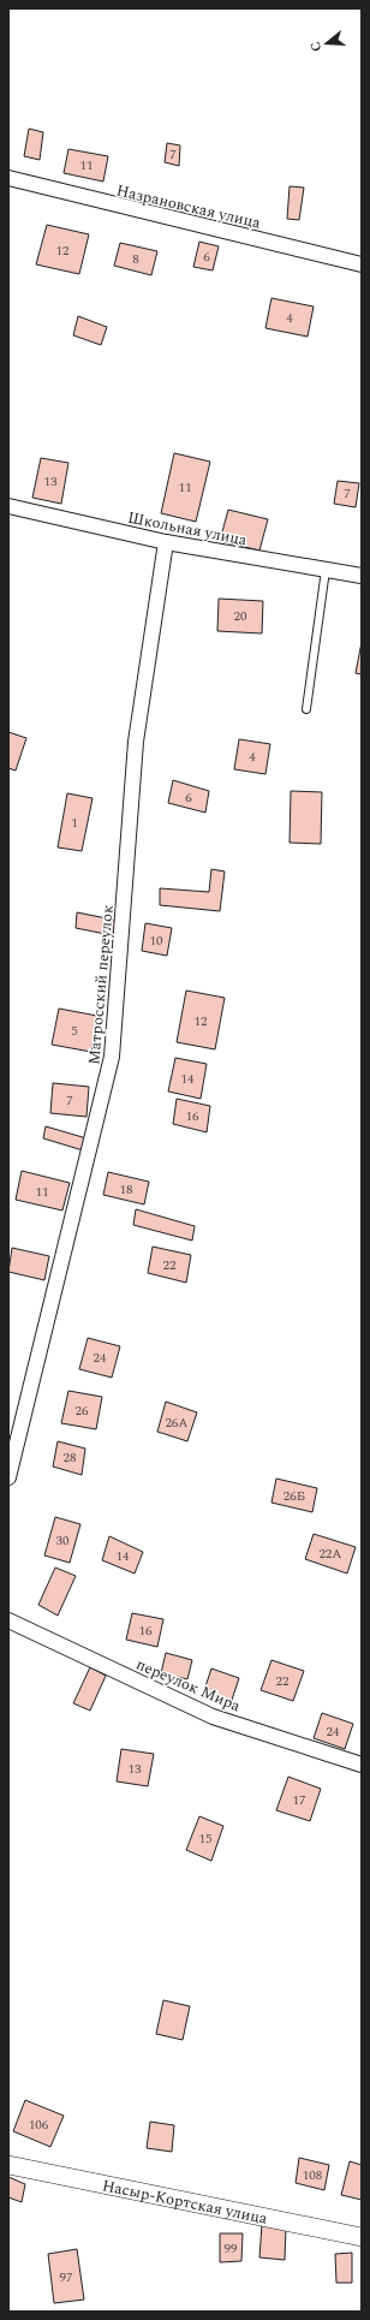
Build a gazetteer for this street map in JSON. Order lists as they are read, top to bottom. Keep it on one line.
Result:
{"streets":{"street":["Назрановская улица","Школьная улица","Матросский переулок","переулок Мира","Насыр-Кортская улица"]},"crossings":[["Школьная улица","Матросский переулок"]],"house_numbers":["7","11","12","6","8","4","13","11","7","20","4","6","1","10","12","5","14","7","16","18","11","22","24","26","26А","28","26Б","30","22А","14","16","22","24","13","17","15","106","108","99","97"],"north":"left"}
